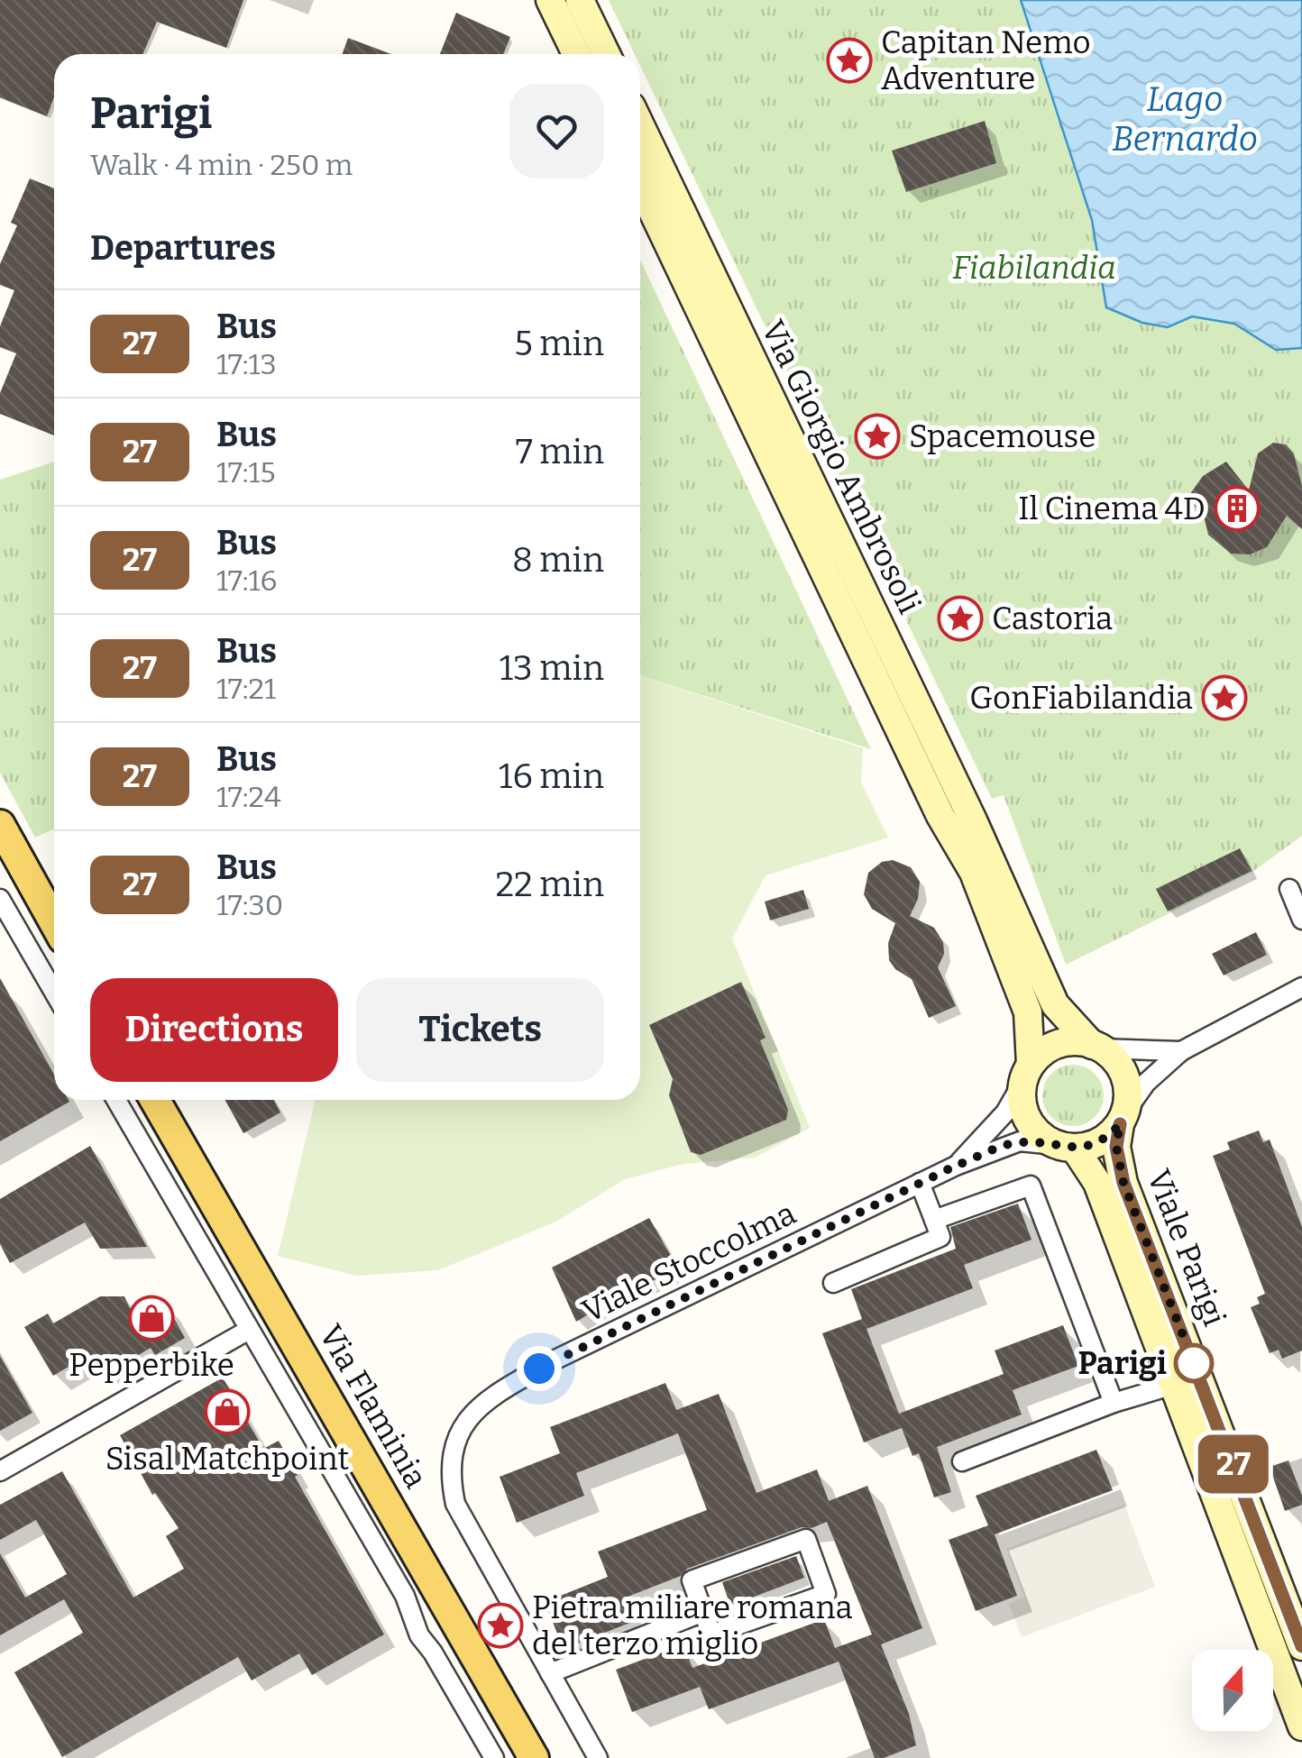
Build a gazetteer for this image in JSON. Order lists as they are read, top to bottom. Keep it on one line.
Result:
{"streets":{"main road":["Via Giorgio Ambrosoli","Viale Parigi","Via Flaminia"],"street":["Viale Stoccolma"]},"crossings":[["Via Giorgio Ambrosoli","Viale Parigi"],["Via Giorgio Ambrosoli","Viale Stoccolma"],["Viale Parigi","Viale Stoccolma"]],"water":["Lago Bernardo"],"parks":["Fiabilandia"],"places":{"place":["Capitan Nemo Adventure","Spacemouse","Castoria","GonFiabilandia","Pietra miliare romana del terzo miglio"],"building":["Il Cinema 4D"],"shop":["Pepperbike","Sisal Matchpoint"],"other":["Parigi"]},"lines":["bus line 27"],"north":"top","page":{"on_map":"27","heading":[["Parigi","Walk · 4 min · 250 m"],"Departures"],"list":[{"mark":"27","name":"Bus","note":"17:13","value":"5 min"},{"mark":"27","name":"Bus","note":"17:15","value":"7 min"},{"mark":"27","name":"Bus","note":"17:16","value":"8 min"},{"mark":"27","name":"Bus","note":"17:21","value":"13 min"},{"mark":"27","name":"Bus","note":"17:24","value":"16 min"},{"mark":"27","name":"Bus","note":"17:30","value":"22 min"}],"buttons":["Directions","Tickets"]}}
